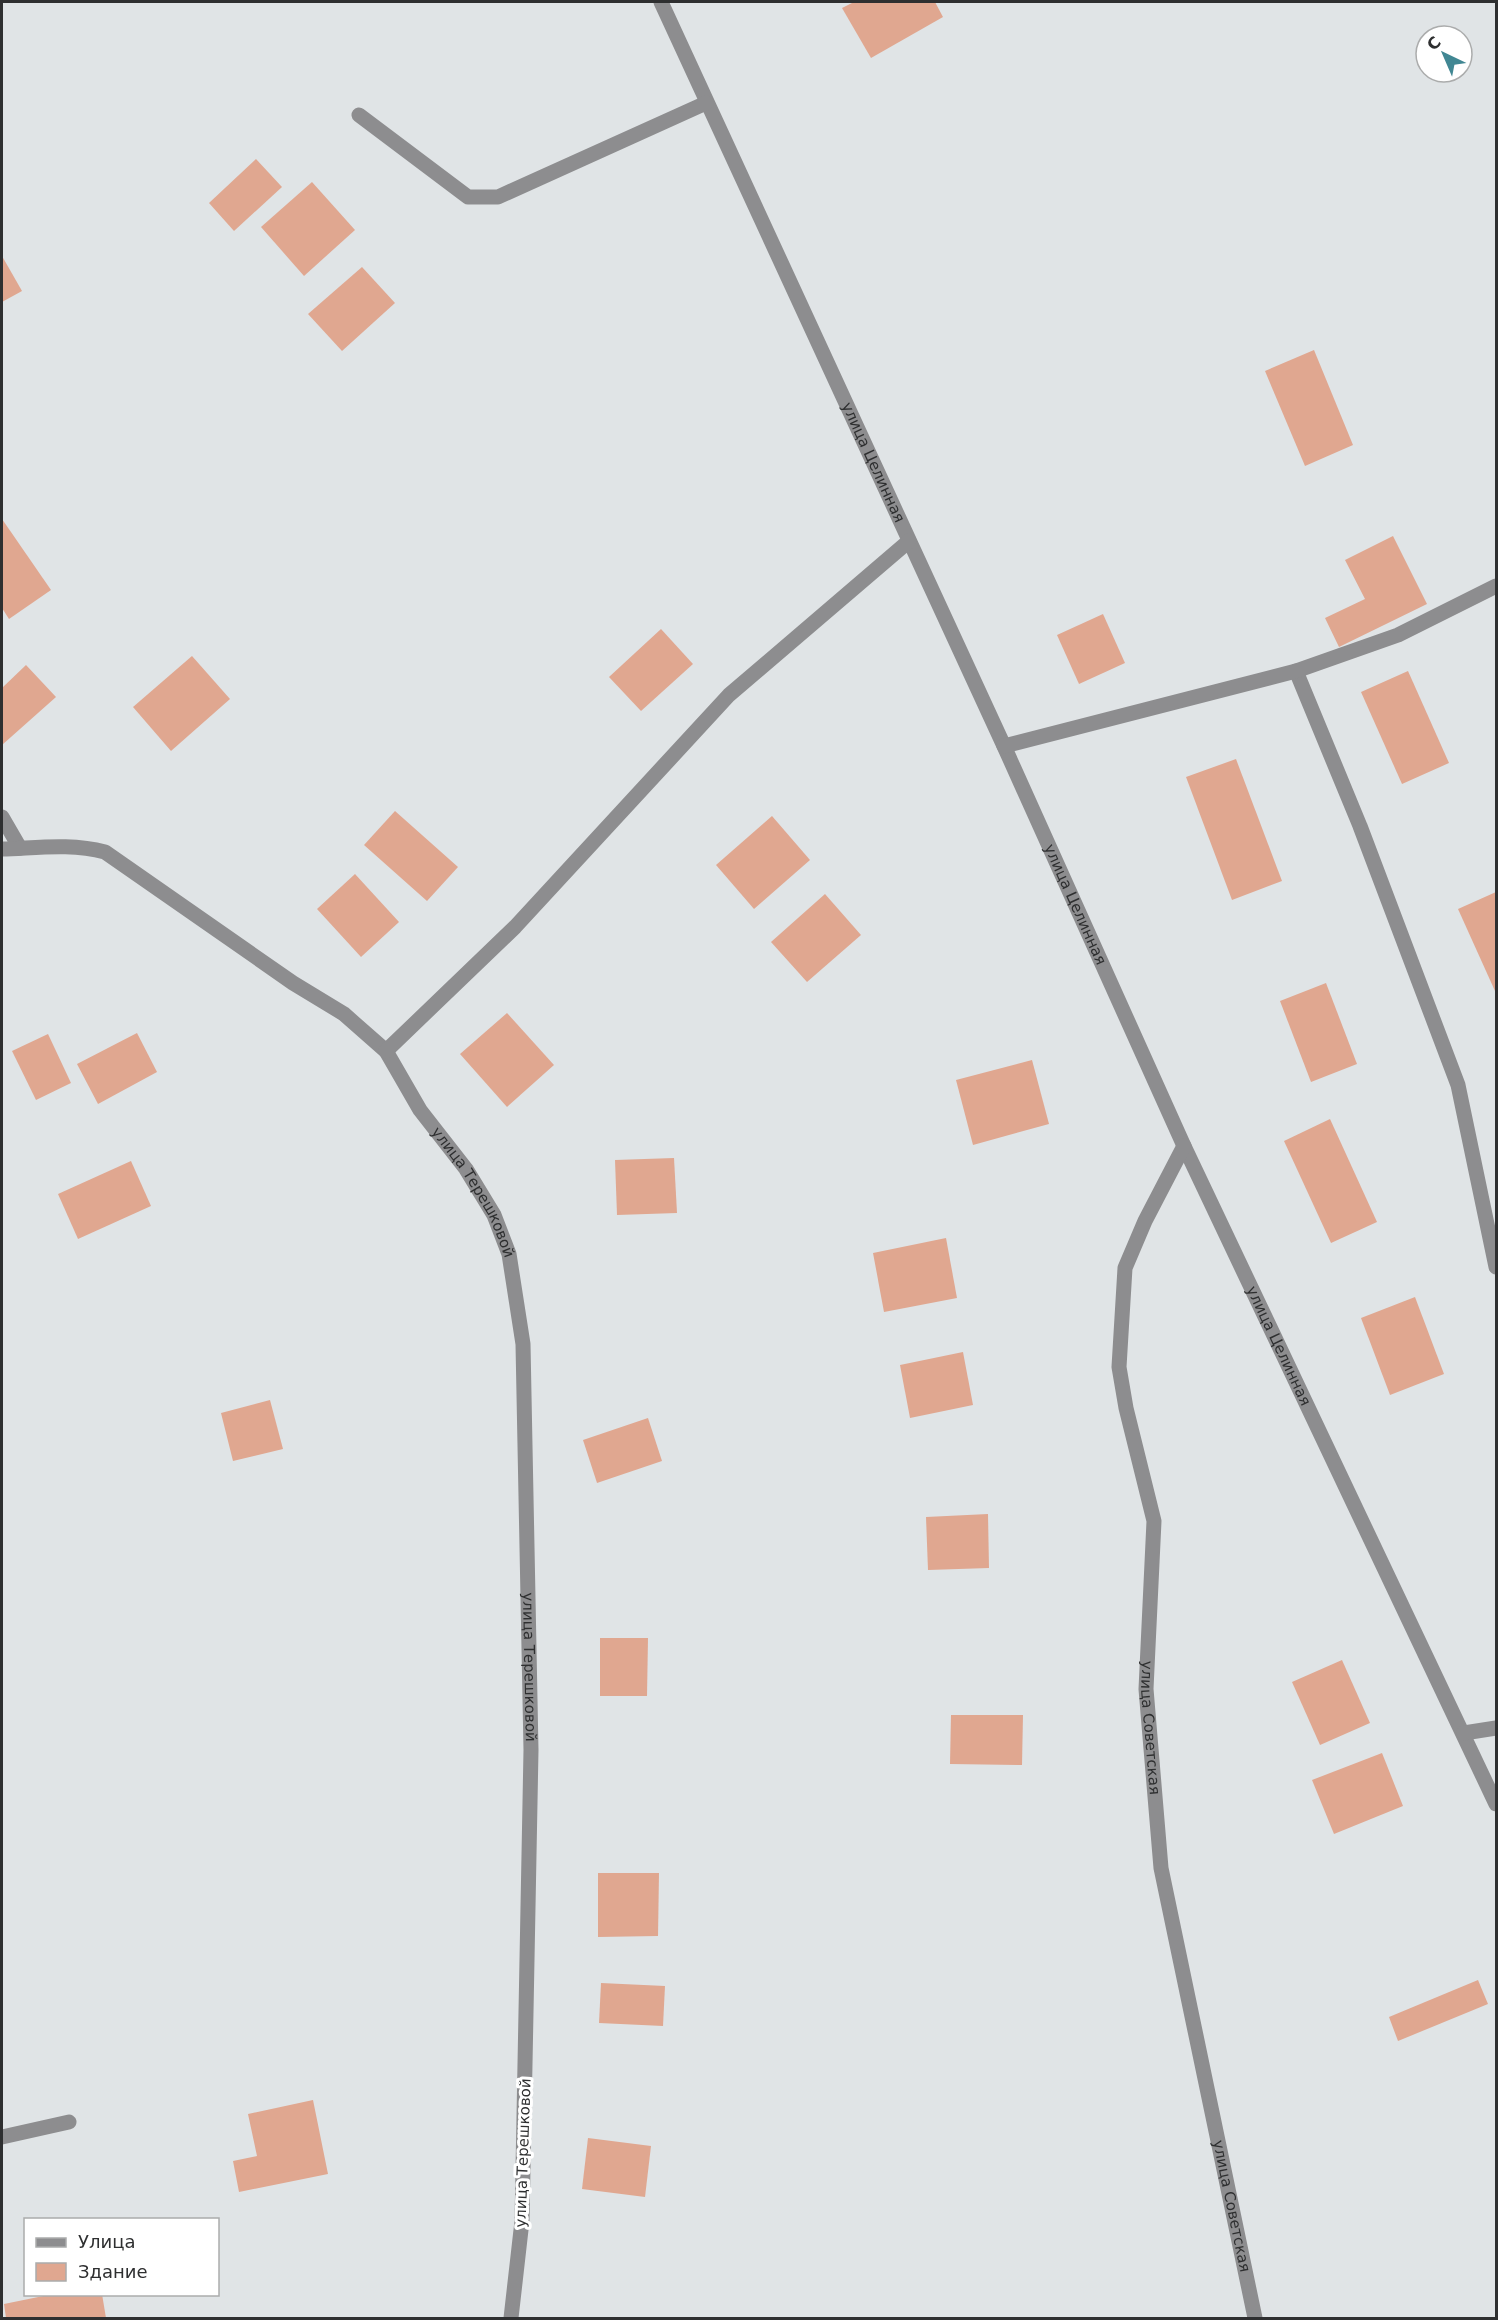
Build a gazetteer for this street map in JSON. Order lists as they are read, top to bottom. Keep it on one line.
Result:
{"streets":{"street":["улица Целинная","улица Терешковой","улица Советская"]},"crossings":[["улица Целинная","улица Советская"]],"legend":["Улица","Здание"],"north":"top left"}
